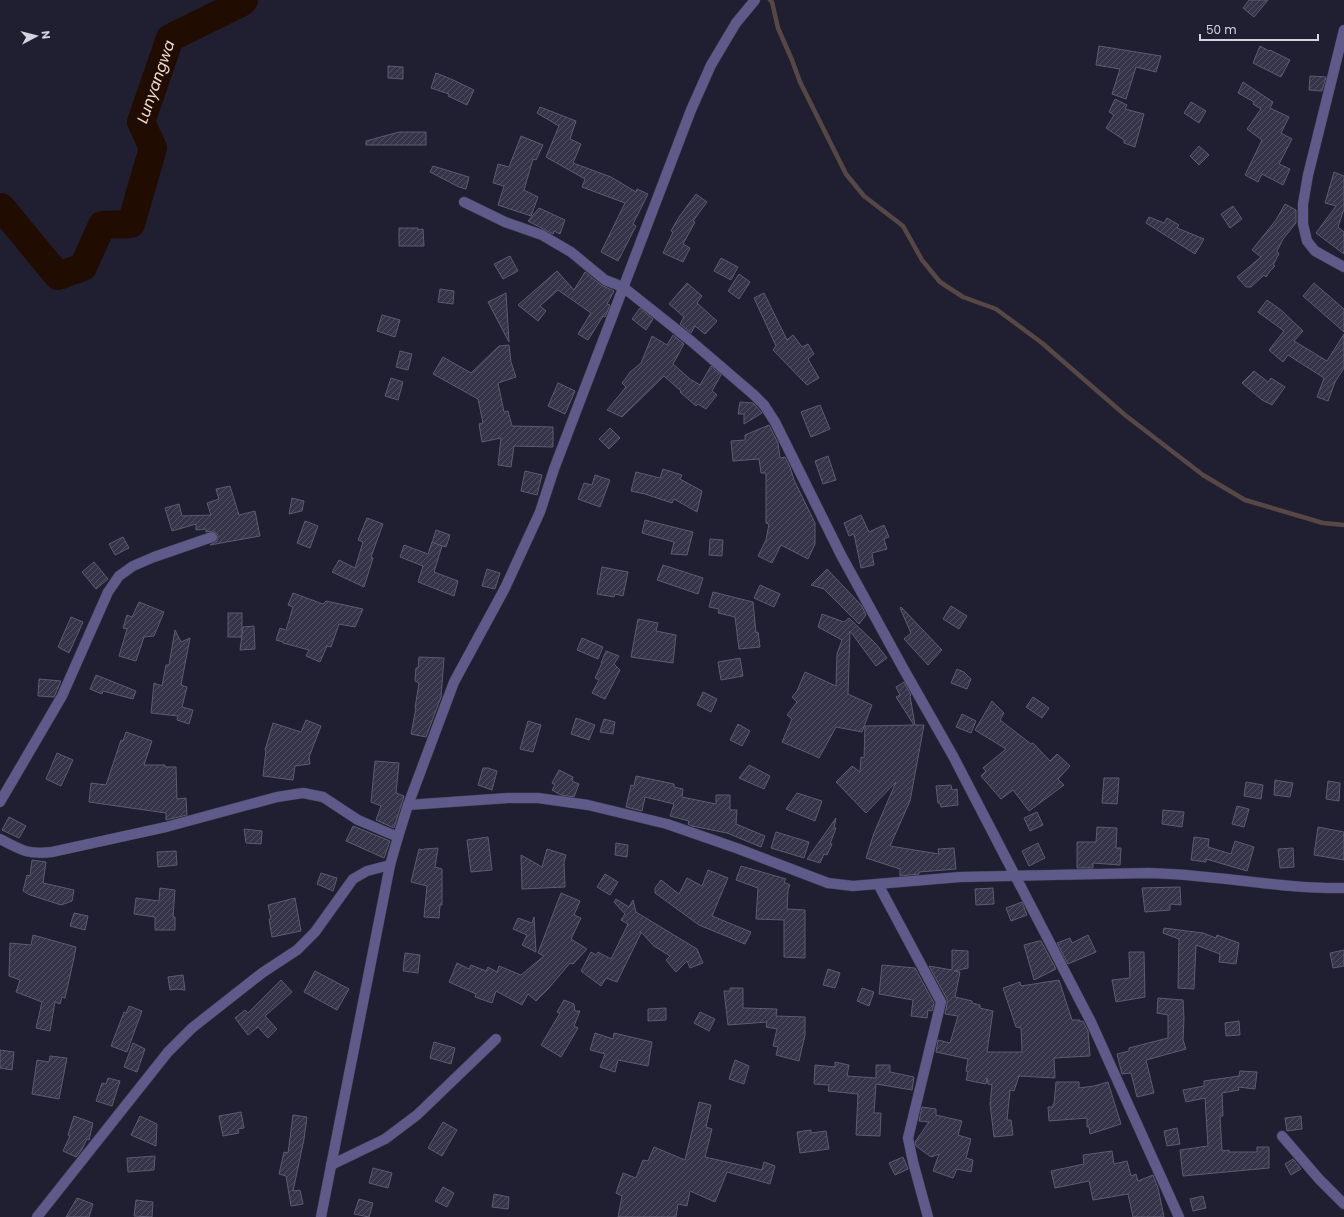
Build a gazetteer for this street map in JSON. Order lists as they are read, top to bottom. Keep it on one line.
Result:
{"water":["Lunyangwa"],"scale_bar":"50 m","north":"right"}
